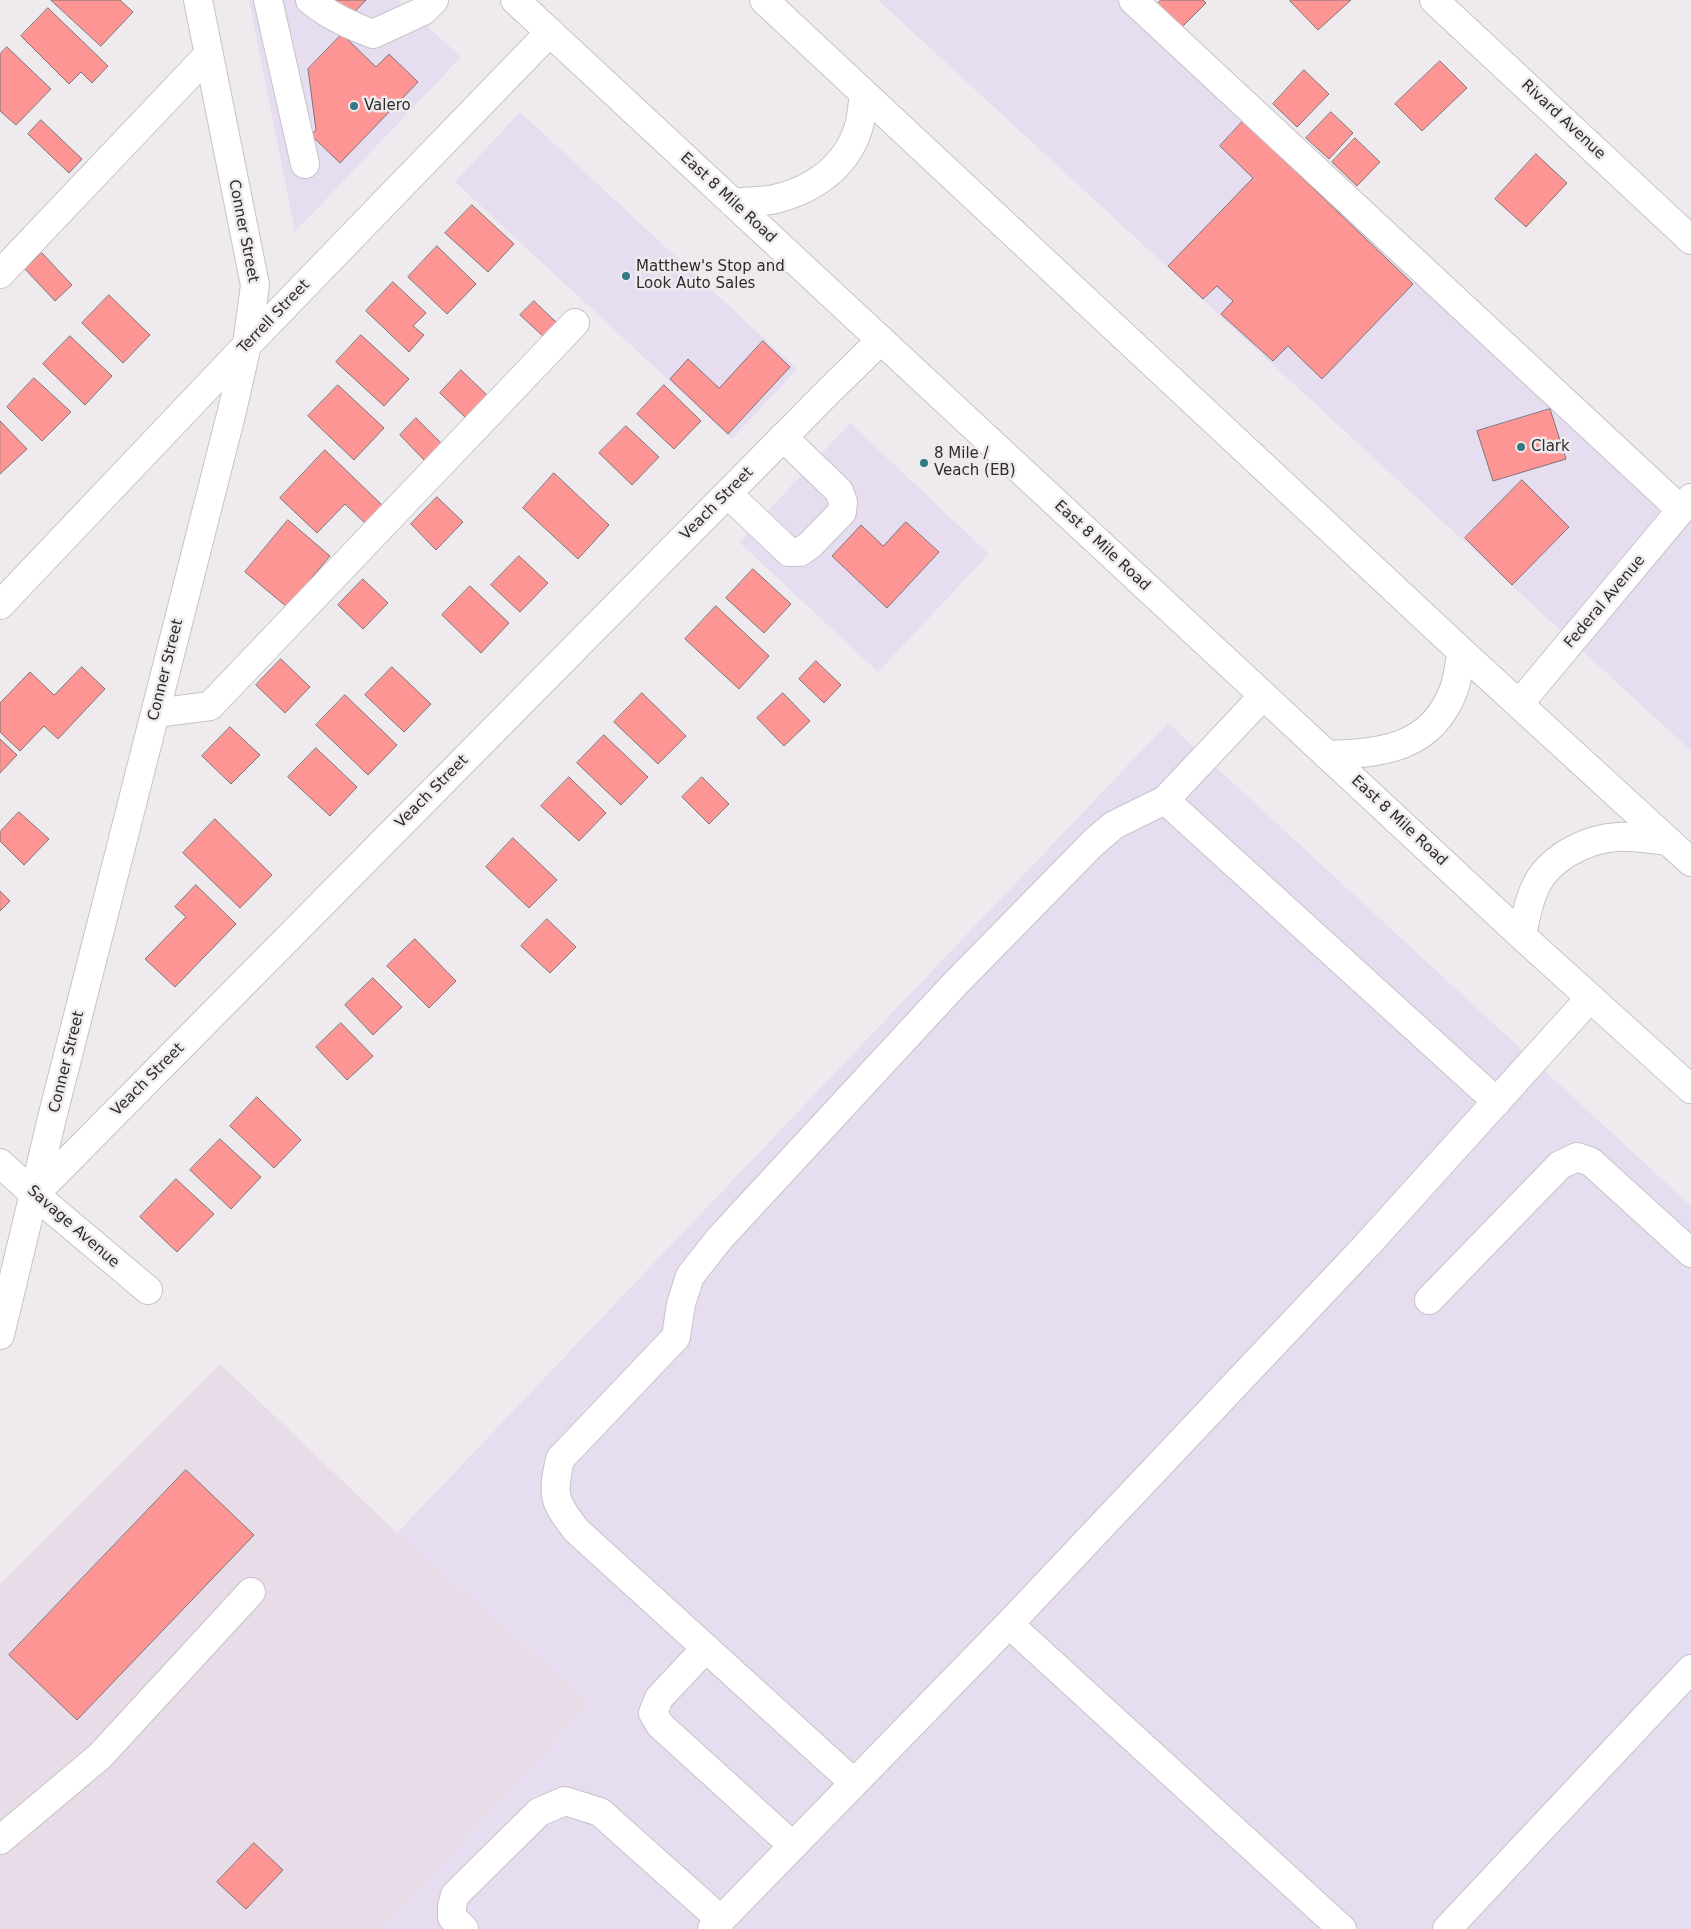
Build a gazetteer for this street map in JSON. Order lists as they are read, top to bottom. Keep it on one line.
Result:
{"streets":{"main road":["Rivard Avenue","East 8 Mile Road","Conner Street","Terrell Street","Veach Street","Federal Avenue","Savage Avenue"]},"crossings":[["East 8 Mile Road","Terrell Street"],["East 8 Mile Road","Veach Street"],["Conner Street","Terrell Street"],["Conner Street","Veach Street"],["Conner Street","Savage Avenue"],["Veach Street","Savage Avenue"]],"places":["Valero","Matthew's Stop and Look Auto Sales","Clark","8 Mile / Veach (EB)"]}
